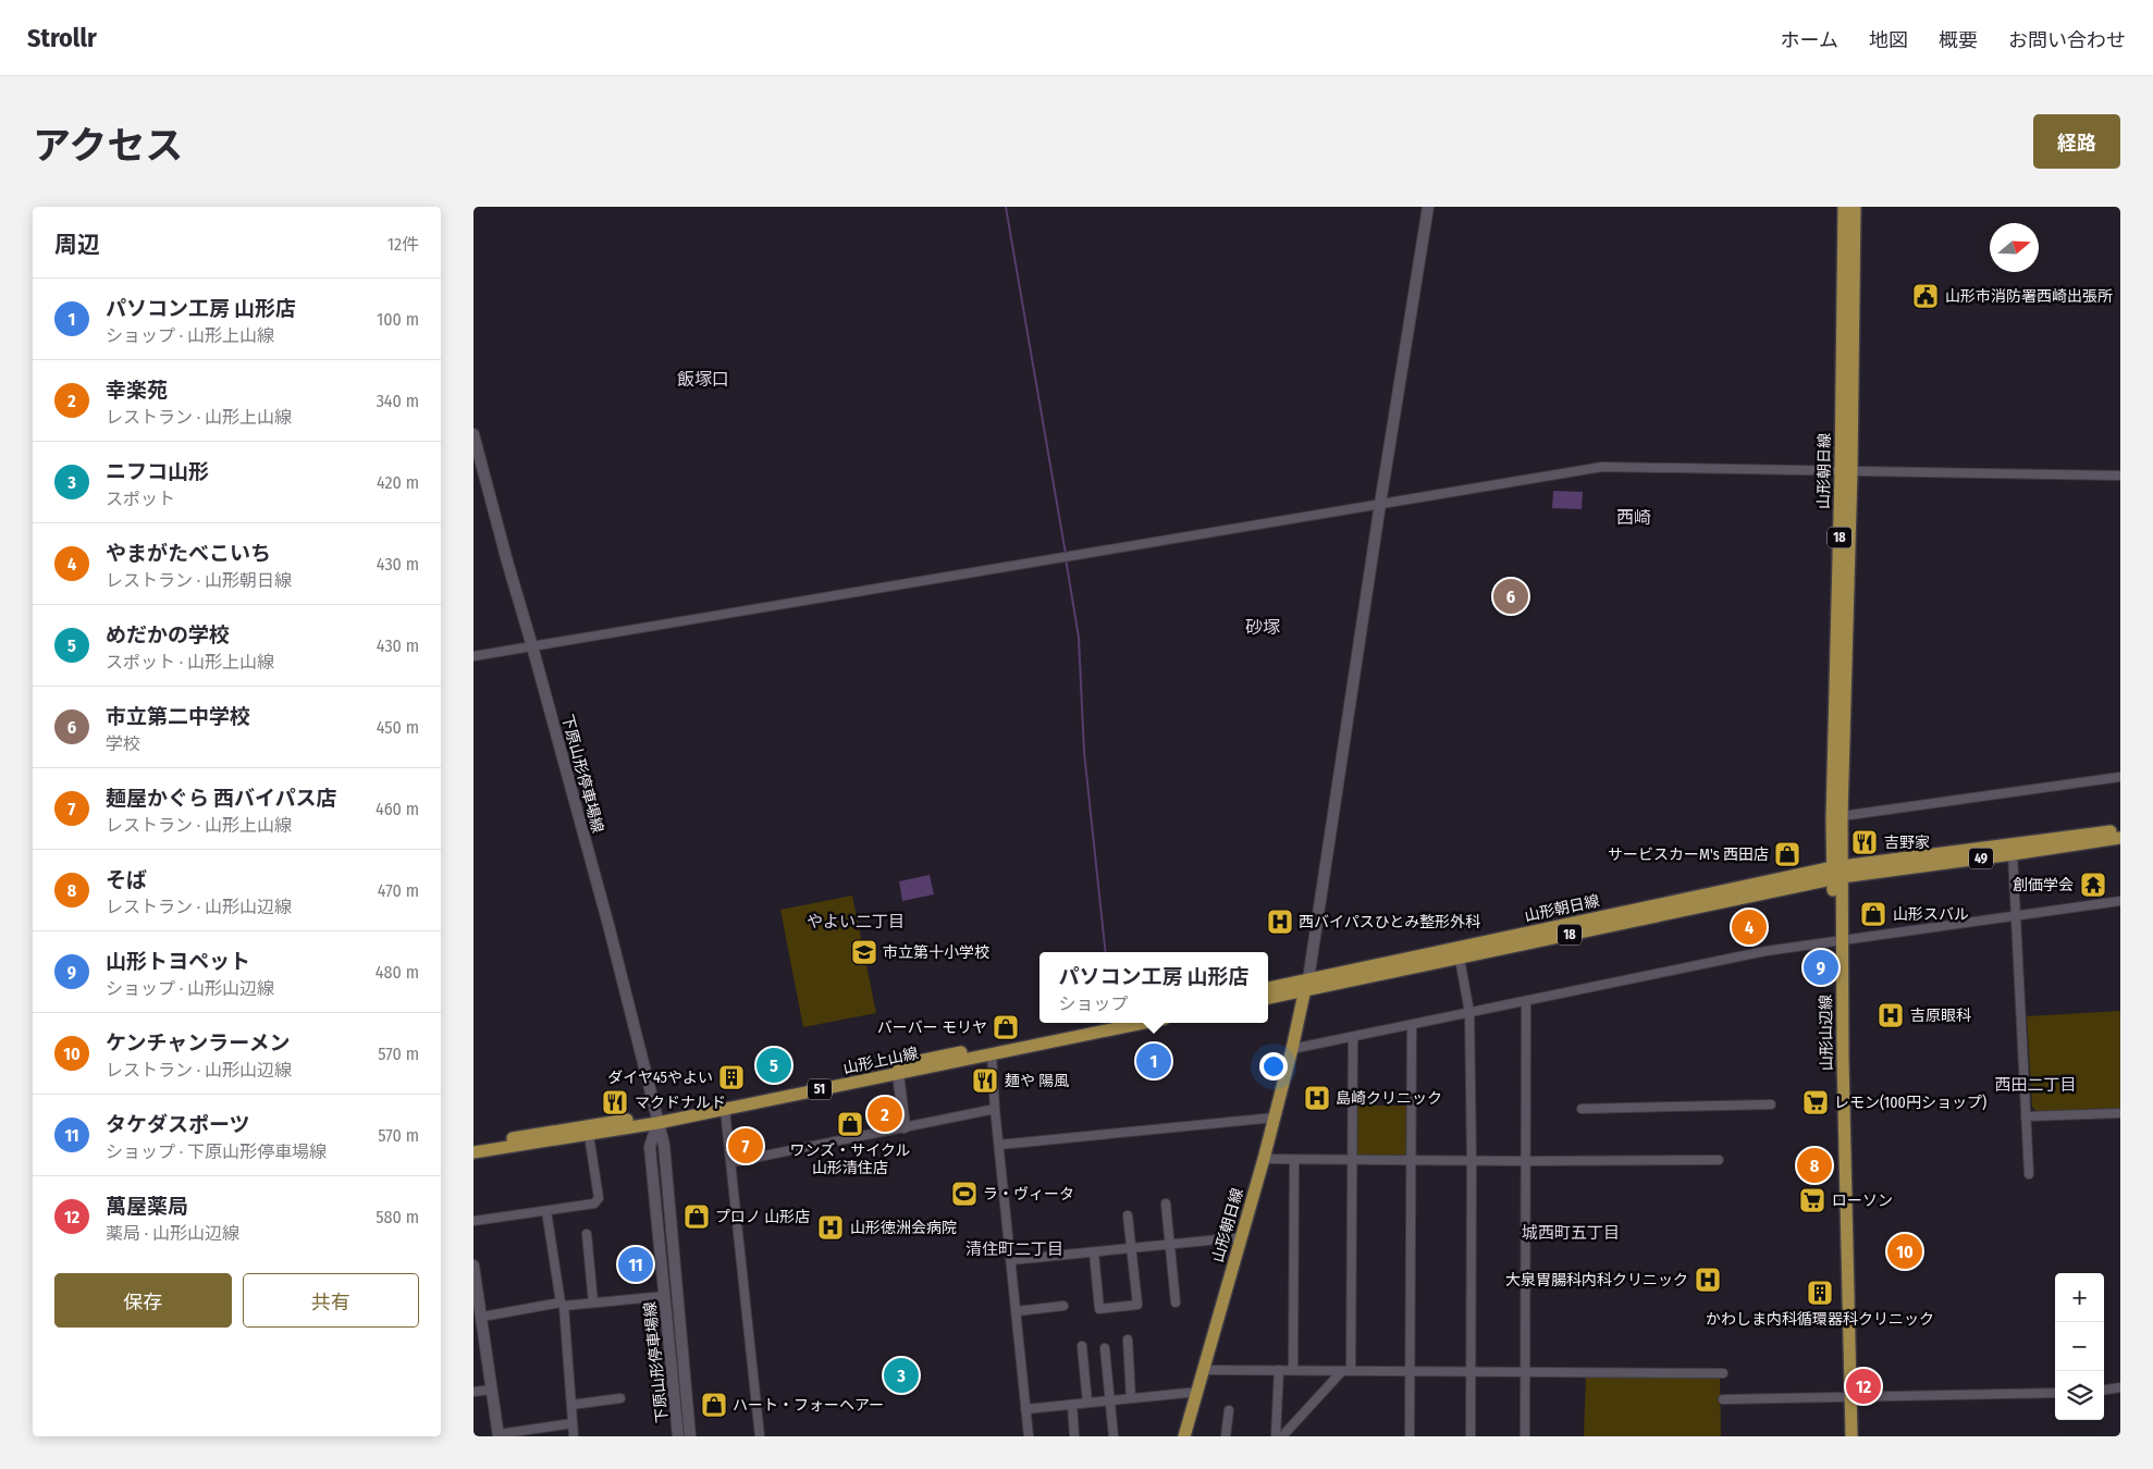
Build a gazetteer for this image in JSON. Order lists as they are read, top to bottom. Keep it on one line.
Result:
{"streets":{"main road":["山形朝日線","18","下原山形停車場線","49","山形山辺線","山形上山線","51"]},"crossings":[["山形朝日線","49"],["山形朝日線","山形山辺線"],["下原山形停車場線","山形上山線"],["49","山形山辺線"]],"districts":["飯塚口","西崎","砂塚","やよい二丁目","西田二丁目","城西町五丁目","清住町二丁目"],"places":{"public building":["山形市消防署西崎出張所"],"restaurant":["吉野家","麺や 陽風","マクドナルド"],"shop":["サービスカーM's 西田店","山形スバル","バーバー モリヤ","ワンズ・サイクル 山形清住店","プロノ 山形店","ハート・フォーヘアー"],"temple":["創価学会"],"hospital":["西バイパスひとみ整形外科","吉原眼科","島崎クリニック","山形徳洲会病院","大泉胃腸科内科クリニック"],"school or university":["市立第十小学校"],"building":["ダイヤ45やよい","かわしま内科循環器科クリニック"],"supermarket":["レモン(100円ショップ)","ローソン"],"sports":["ラ・ヴィータ"]},"north":"right","page":{"header":"Strollr","nav":["ホーム","地図","概要","お問い合わせ"],"title":"アクセス","buttons":["経路",["保存","共有"]],"heading":["周辺","12件"],"list":[{"mark":"1","name":"パソコン工房 山形店","note":"ショップ · 山形上山線","value":"100 m"},{"mark":"2","name":"幸楽苑","note":"レストラン · 山形上山線","value":"340 m"},{"mark":"3","name":"ニフコ山形","note":"スポット","value":"420 m"},{"mark":"4","name":"やまがたべこいち","note":"レストラン · 山形朝日線","value":"430 m"},{"mark":"5","name":"めだかの学校","note":"スポット · 山形上山線","value":"430 m"},{"mark":"6","name":"市立第二中学校","note":"学校","value":"450 m"},{"mark":"7","name":"麺屋かぐら 西バイパス店","note":"レストラン · 山形上山線","value":"460 m"},{"mark":"8","name":"そば","note":"レストラン · 山形山辺線","value":"470 m"},{"mark":"9","name":"山形トヨペット","note":"ショップ · 山形山辺線","value":"480 m"},{"mark":"10","name":"ケンチャンラーメン","note":"レストラン · 山形山辺線","value":"570 m"},{"mark":"11","name":"タケダスポーツ","note":"ショップ · 下原山形停車場線","value":"570 m"},{"mark":"12","name":"萬屋薬局","note":"薬局 · 山形山辺線","value":"580 m"}],"pins":["6","4","9","1","5","2","7","8","10","11","3","12"],"popup":["パソコン工房 山形店","ショップ"],"map_buttons":["+","−"]}}
